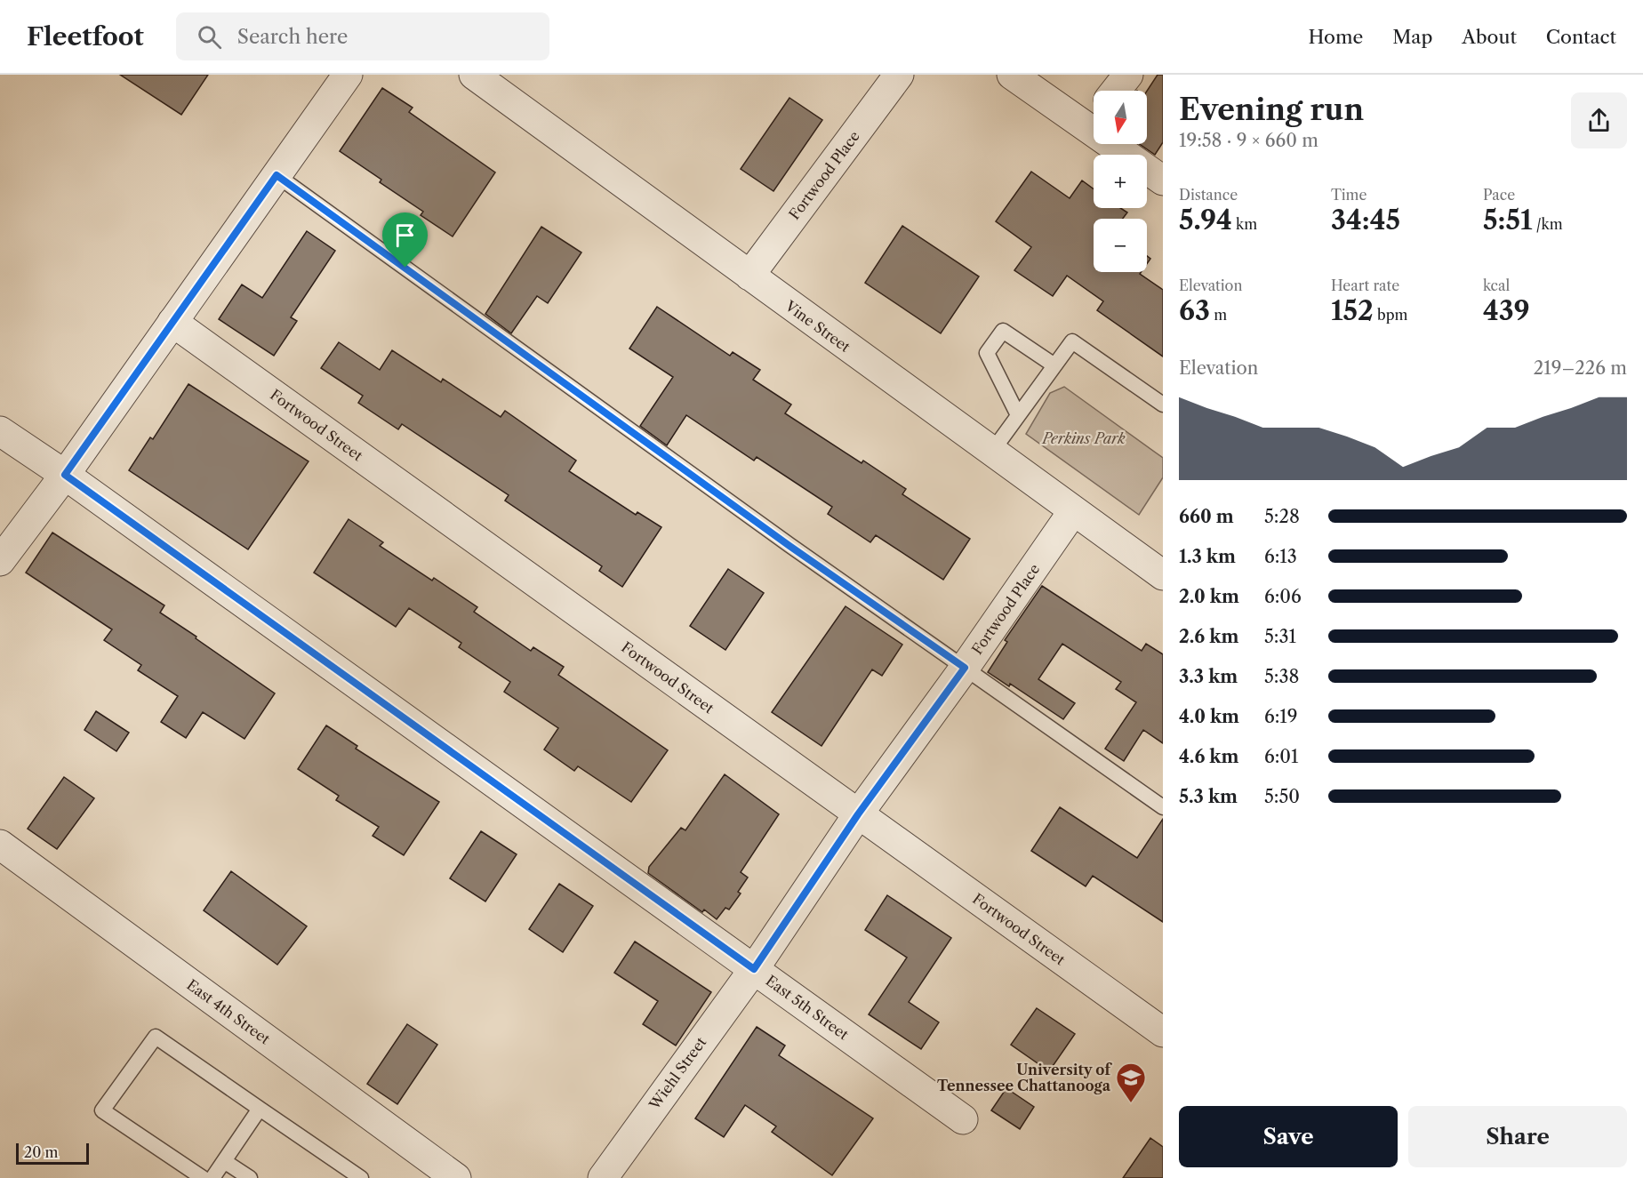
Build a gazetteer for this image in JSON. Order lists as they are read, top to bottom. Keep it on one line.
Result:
{"streets":{"street":["Fortwood Place","Vine Street","Fortwood Street","East 5th Street","East 4th Street","Wiehl Street"]},"crossings":[["Fortwood Place","Vine Street"],["Fortwood Place","Fortwood Street"],["Fortwood Place","East 5th Street"],["Fortwood Place","Wiehl Street"],["East 5th Street","Wiehl Street"]],"parks":["Perkins Park"],"places":{"school or university":["University of Tennessee Chattanooga"]},"scale_bar":"20 m","north":"bottom","page":{"header":"Fleetfoot","search":"Search here","nav":["Home","Map","About","Contact"],"heading":["Evening run","19:58 · 9 × 660 m"],"map_buttons":["+","−"],"stats":[["Distance","5.94 km"],["Time","34:45"],["Pace","5:51 /km"],["Elevation","63 m"],["Heart rate","152 bpm"],["kcal","439"]],"chart":["Elevation","219–226 m"],"list":[{"name":"660 m","note":"5:28"},{"name":"1.3 km","note":"6:13"},{"name":"2.0 km","note":"6:06"},{"name":"2.6 km","note":"5:31"},{"name":"3.3 km","note":"5:38"},{"name":"4.0 km","note":"6:19"},{"name":"4.6 km","note":"6:01"},{"name":"5.3 km","note":"5:50"}],"buttons":["Save","Share"],"scale":"20 m"}}
